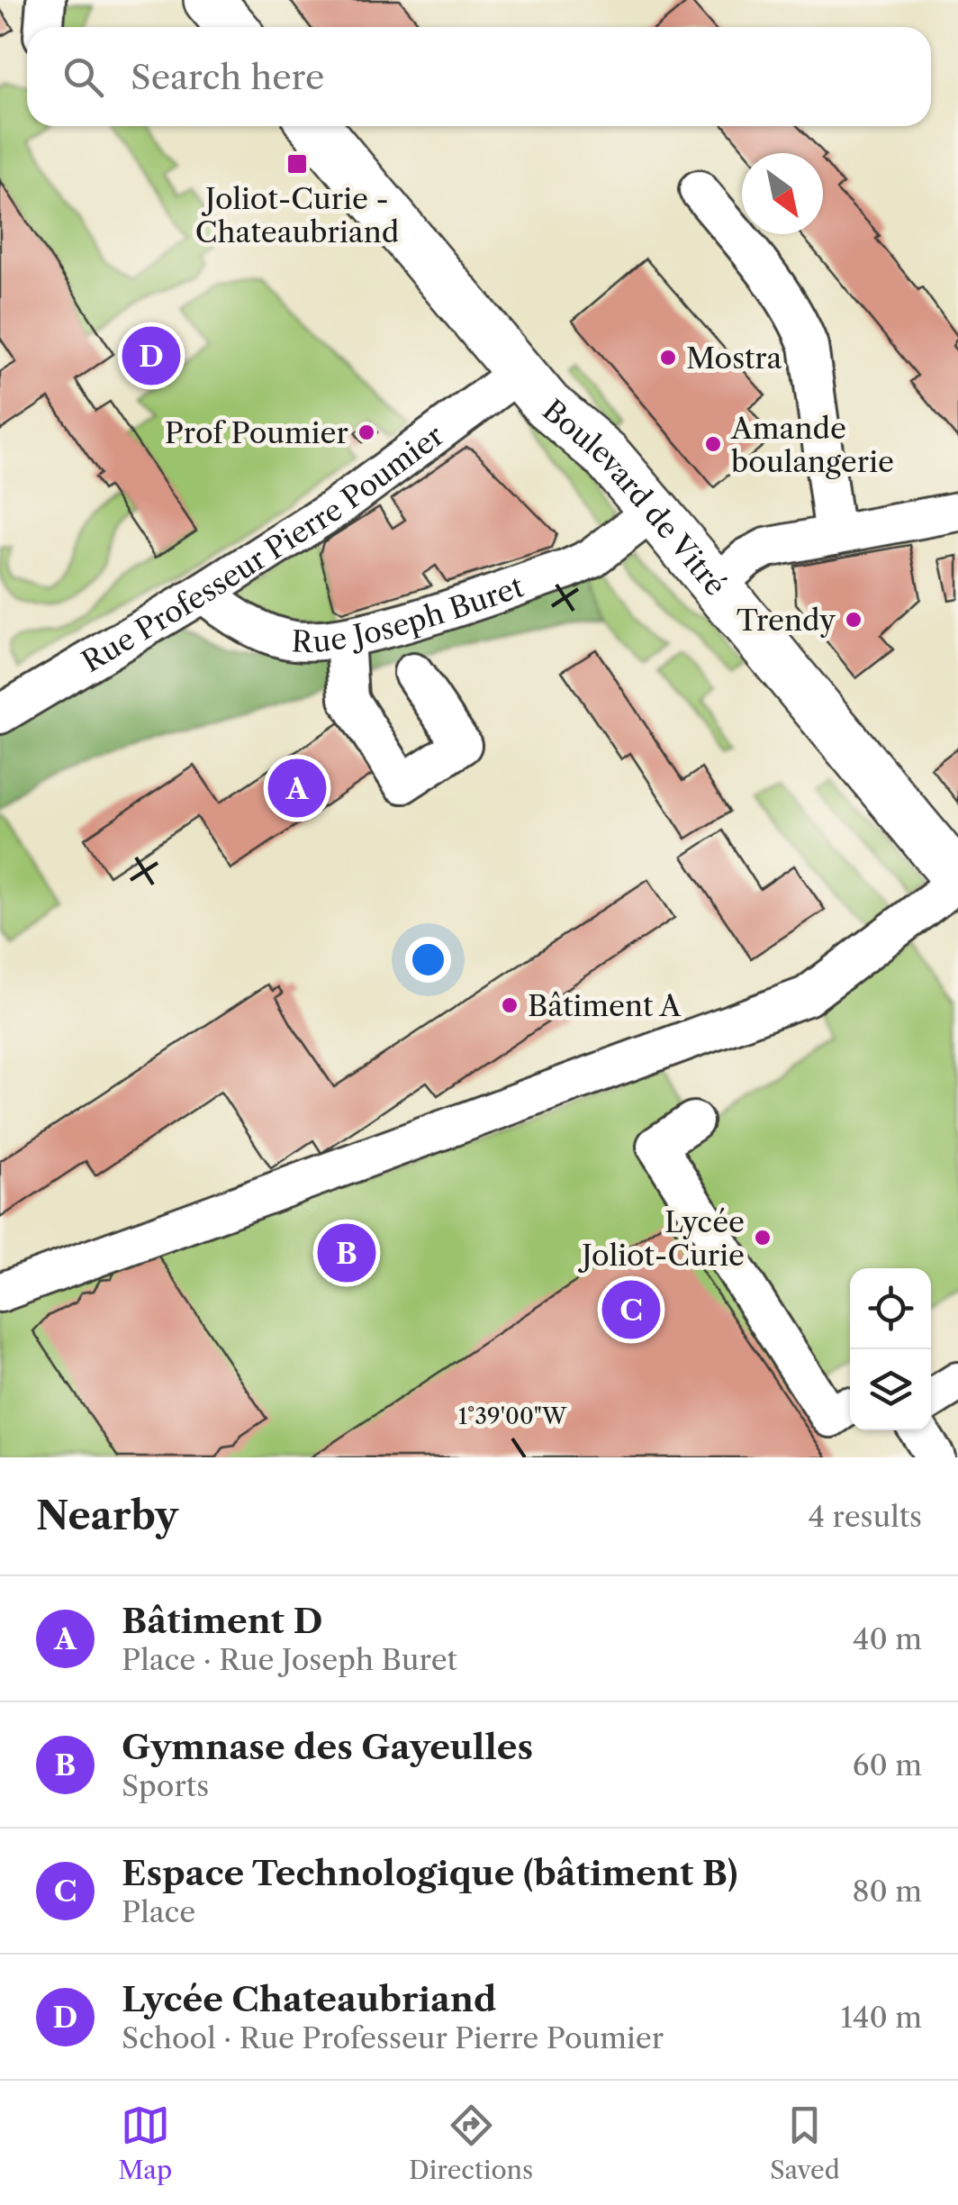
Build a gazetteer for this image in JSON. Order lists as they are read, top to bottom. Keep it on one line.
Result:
{"streets":{"main road":["Boulevard de Vitré"],"street":["Rue Professeur Pierre Poumier","Rue Joseph Buret"]},"crossings":[["Boulevard de Vitré","Rue Professeur Pierre Poumier"],["Boulevard de Vitré","Rue Joseph Buret"],["Rue Professeur Pierre Poumier","Rue Joseph Buret"]],"places":{"transit":["Joliot-Curie - Chateaubriand"],"other":["Mostra","Prof Poumier","Amande boulangerie","Trendy","Bâtiment A","Lycée Joliot-Curie"]},"north":"bottom right","page":{"search":"Search here","pins":["D","A","B","C"],"heading":["Nearby","4 results"],"list":[{"mark":"A","name":"Bâtiment D","note":"Place · Rue Joseph Buret","value":"40 m"},{"mark":"B","name":"Gymnase des Gayeulles","note":"Sports","value":"60 m"},{"mark":"C","name":"Espace Technologique (bâtiment B)","note":"Place","value":"80 m"},{"mark":"D","name":"Lycée Chateaubriand","note":"School · Rue Professeur Pierre Poumier","value":"140 m"}],"nav":["Map","Directions","Saved"]},"coordinates":["1°39'00\"W"]}
